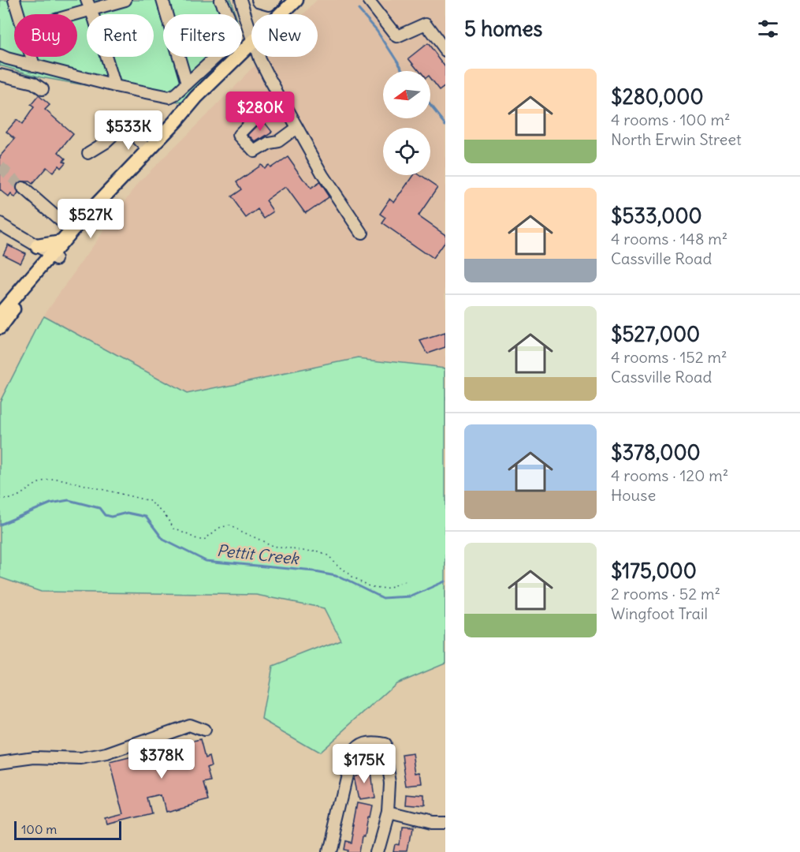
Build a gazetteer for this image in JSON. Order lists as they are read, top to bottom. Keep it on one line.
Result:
{"water":["Pettit Creek"],"scale_bar":"100 m","north":"left","page":{"heading":"5 homes","chip":["Buy","Rent","Filters","New"],"list":[{"name":"$280,000","note":"4 rooms · 100 m² · North Erwin Street"},{"name":"$533,000","note":"4 rooms · 148 m² · Cassville Road"},{"name":"$527,000","note":"4 rooms · 152 m² · Cassville Road"},{"name":"$378,000","note":"4 rooms · 120 m² · House"},{"name":"$175,000","note":"2 rooms · 52 m² · Wingfoot Trail"}],"price":["$280K","$533K","$527K","$378K","$175K"],"scale":"100 m"}}
